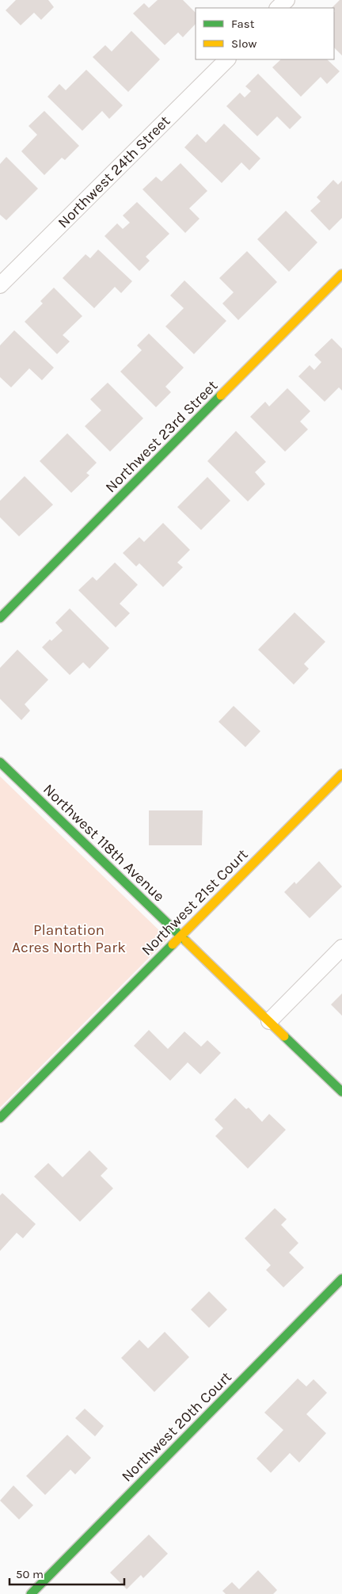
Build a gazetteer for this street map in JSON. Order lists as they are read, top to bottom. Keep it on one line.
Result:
{"streets":{"street":["Northwest 24th Street","Northwest 23rd Street","Northwest 118th Avenue","Northwest 21st Court","Northwest 20th Court"]},"crossings":[["Northwest 118th Avenue","Northwest 21st Court"]],"parks":["Plantation Acres North Park"],"legend":["Fast","Slow"],"scale_bar":"50 m"}
